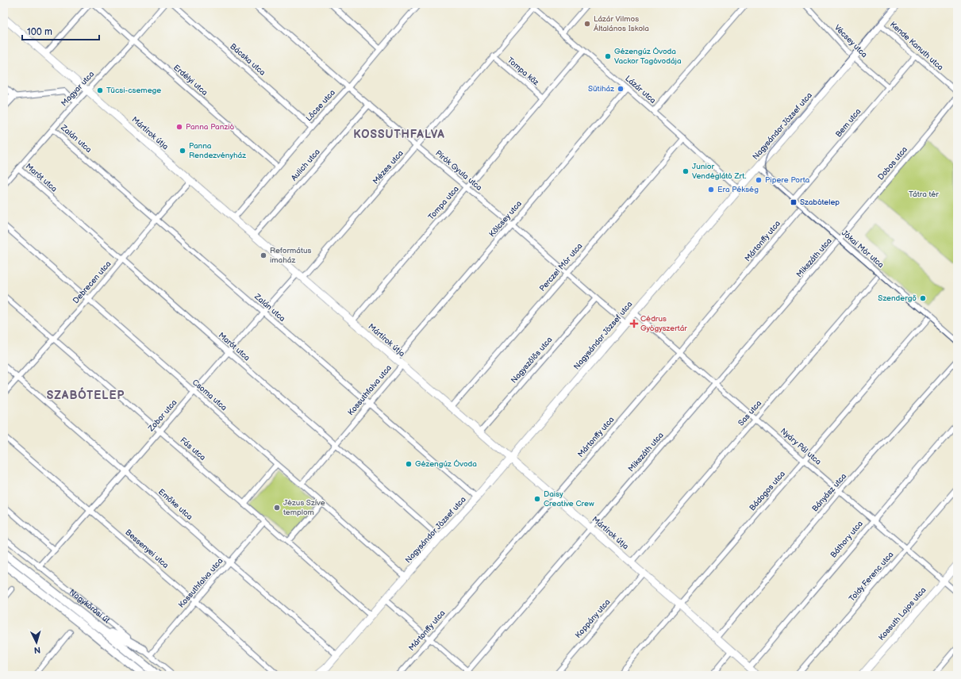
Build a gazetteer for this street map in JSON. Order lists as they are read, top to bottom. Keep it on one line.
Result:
{"streets":{"main road":["Nagykőrösi út"],"street":["Vécsey utca","Kende Kanuth utca","Bácska utca","Tompa köz","Erdélyi utca","Magyar utca","Lázár utca","Lőcse utca","Bem utca","Nagysándor József utca","Mártírok útja","Zalán utca","Dobos utca","Aulich utca","Mézes utca","Pirók Gyula utca","Marót utca","Tompa utca","Kölcsey utca","Mártonffy utca","Jókai Mór utca","Mikszáth utca","Perczel Mór utca","Debrecen utca","Nagyszőlős utca","Kossuthfalva utca","Csoma utca","Sas utca","Zobor utca","Nyáry Pál utca","Fás utca","Bádogos utca","Bányász utca","Emőke utca","Báthory utca","Bessenyei utca","Toldy Ferenc utca","Kossuth Lajos utca","Koppány utca"]},"crossings":[["Vécsey utca","Bem utca"],["Vécsey utca","Nagysándor József utca"],["Kende Kanuth utca","Bem utca"],["Kende Kanuth utca","Nagysándor József utca"],["Bácska utca","Lőcse utca"],["Tompa köz","Mézes utca"],["Tompa köz","Tompa utca"],["Erdélyi utca","Magyar utca"],["Erdélyi utca","Lőcse utca"],["Magyar utca","Mártírok útja"],["Magyar utca","Zalán utca"],["Magyar utca","Marót utca"],["Lázár utca","Nagysándor József utca"],["Lázár utca","Mézes utca"],["Lázár utca","Tompa utca"],["Lázár utca","Kölcsey utca"],["Lázár utca","Perczel Mór utca"],["Lőcse utca","Mártírok útja"],["Lőcse utca","Pirók Gyula utca"],["Bem utca","Jókai Mór utca"],["Nagysándor József utca","Mártírok útja"],["Nagysándor József utca","Zalán utca"],["Nagysándor József utca","Pirók Gyula utca"],["Nagysándor József utca","Marót utca"],["Nagysándor József utca","Jókai Mór utca"],["Nagysándor József utca","Csoma utca"],["Nagysándor József utca","Nyáry Pál utca"],["Nagysándor József utca","Fás utca"],["Nagysándor József utca","Emőke utca"],["Mártírok útja","Aulich utca"],["Mártírok útja","Mézes utca"],["Mártírok útja","Tompa utca"],["Mártírok útja","Kölcsey utca"],["Mártírok útja","Mártonffy utca"],["Mártírok útja","Mikszáth utca"],["Mártírok útja","Perczel Mór utca"],["Mártírok útja","Debrecen utca"],["Mártírok útja","Nagyszőlős utca"],["Mártírok útja","Kossuthfalva utca"],["Mártírok útja","Sas utca"],["Mártírok útja","Zobor utca"],["Mártírok útja","Bádogos utca"],["Mártírok útja","Bányász utca"],["Mártírok útja","Báthory utca"],["Mártírok útja","Koppány utca"],["Zalán utca","Debrecen utca"],["Zalán utca","Kossuthfalva utca"],["Zalán utca","Zobor utca"],["Dobos utca","Jókai Mór utca"],["Dobos utca","Mikszáth utca"],["Aulich utca","Pirók Gyula utca"],["Mézes utca","Pirók Gyula utca"],["Mézes utca","Zobor utca"],["Pirók Gyula utca","Tompa utca"],["Pirók Gyula utca","Kölcsey utca"],["Pirók Gyula utca","Perczel Mór utca"],["Pirók Gyula utca","Nagyszőlős utca"],["Marót utca","Debrecen utca"],["Marót utca","Kossuthfalva utca"],["Marót utca","Zobor utca"],["Mártonffy utca","Jókai Mór utca"],["Mártonffy utca","Nyáry Pál utca"],["Jókai Mór utca","Mikszáth utca"],["Jókai Mór utca","Sas utca"],["Jókai Mór utca","Bádogos utca"],["Mikszáth utca","Nyáry Pál utca"],["Debrecen utca","Csoma utca"],["Debrecen utca","Fás utca"],["Debrecen utca","Emőke utca"],["Kossuthfalva utca","Csoma utca"],["Kossuthfalva utca","Fás utca"],["Kossuthfalva utca","Emőke utca"],["Kossuthfalva utca","Bessenyei utca"],["Kossuthfalva utca","Nagykőrösi út"],["Csoma utca","Zobor utca"],["Sas utca","Nyáry Pál utca"],["Zobor utca","Fás utca"],["Zobor utca","Emőke utca"],["Zobor utca","Bessenyei utca"],["Zobor utca","Nagykőrösi út"],["Nyáry Pál utca","Bádogos utca"],["Nyáry Pál utca","Bányász utca"],["Nyáry Pál utca","Báthory utca"],["Nyáry Pál utca","Toldy Ferenc utca"],["Nyáry Pál utca","Kossuth Lajos utca"]],"districts":["KOSSUTHFALVA","SZABÓTELEP"],"parks":["Tátra tér"],"places":{"other":["Lázár Vilmos Általános Iskola","Gézengúz Óvoda Vackor Tagóvodája","Sütiház","Tücsi-csemege","Panna Panzió","Panna Rendezvényház","Junior Vendéglátó Zrt.","Pipere Porta","Era Pékség","Református imaház","Szendergő","Gézengúz Óvoda","Daisy Creative Crew","Jézus Szíve templom"],"transit":["Szabótelep"],"health":["Cédrus Gyógyszertár"]},"scale_bar":"100 m","north":"bottom"}
